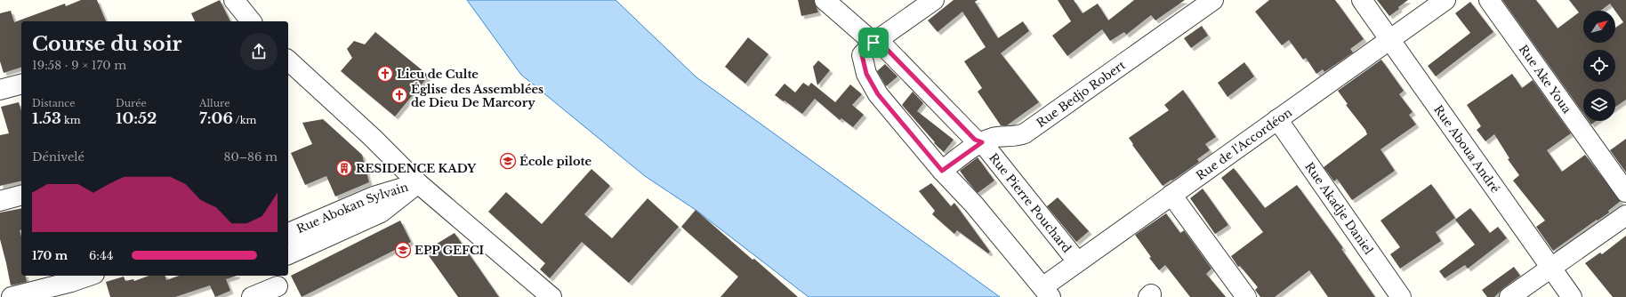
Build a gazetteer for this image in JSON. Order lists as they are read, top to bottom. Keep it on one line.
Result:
{"streets":{"street":["Rue Ake Youa","Rue Bedjo Robert","Rue de l'Accordéon","Rue Aboua André","Rue Pierre Pouchard","Rue Abokan Sylvain","Rue Akadje Daniel"]},"crossings":[["Rue Bedjo Robert","Rue Pierre Pouchard"],["Rue de l'Accordéon","Rue Aboua André"],["Rue de l'Accordéon","Rue Pierre Pouchard"],["Rue de l'Accordéon","Rue Akadje Daniel"]],"places":{"church":["Lieu de Culte","Église des Assemblées de Dieu De Marcory"],"school or university":["École pilote","EPP GEFCI"],"building":["RESIDENCE KADY"]},"north":"top right","page":{"heading":["Course du soir","19:58 · 9 × 170 m"],"stats":[["Distance","1.53 km"],["Durée","10:52"],["Allure","7:06 /km"]],"chart":["Dénivelé","80–86 m"],"list":[{"name":"170 m","note":"6:44"}]}}
